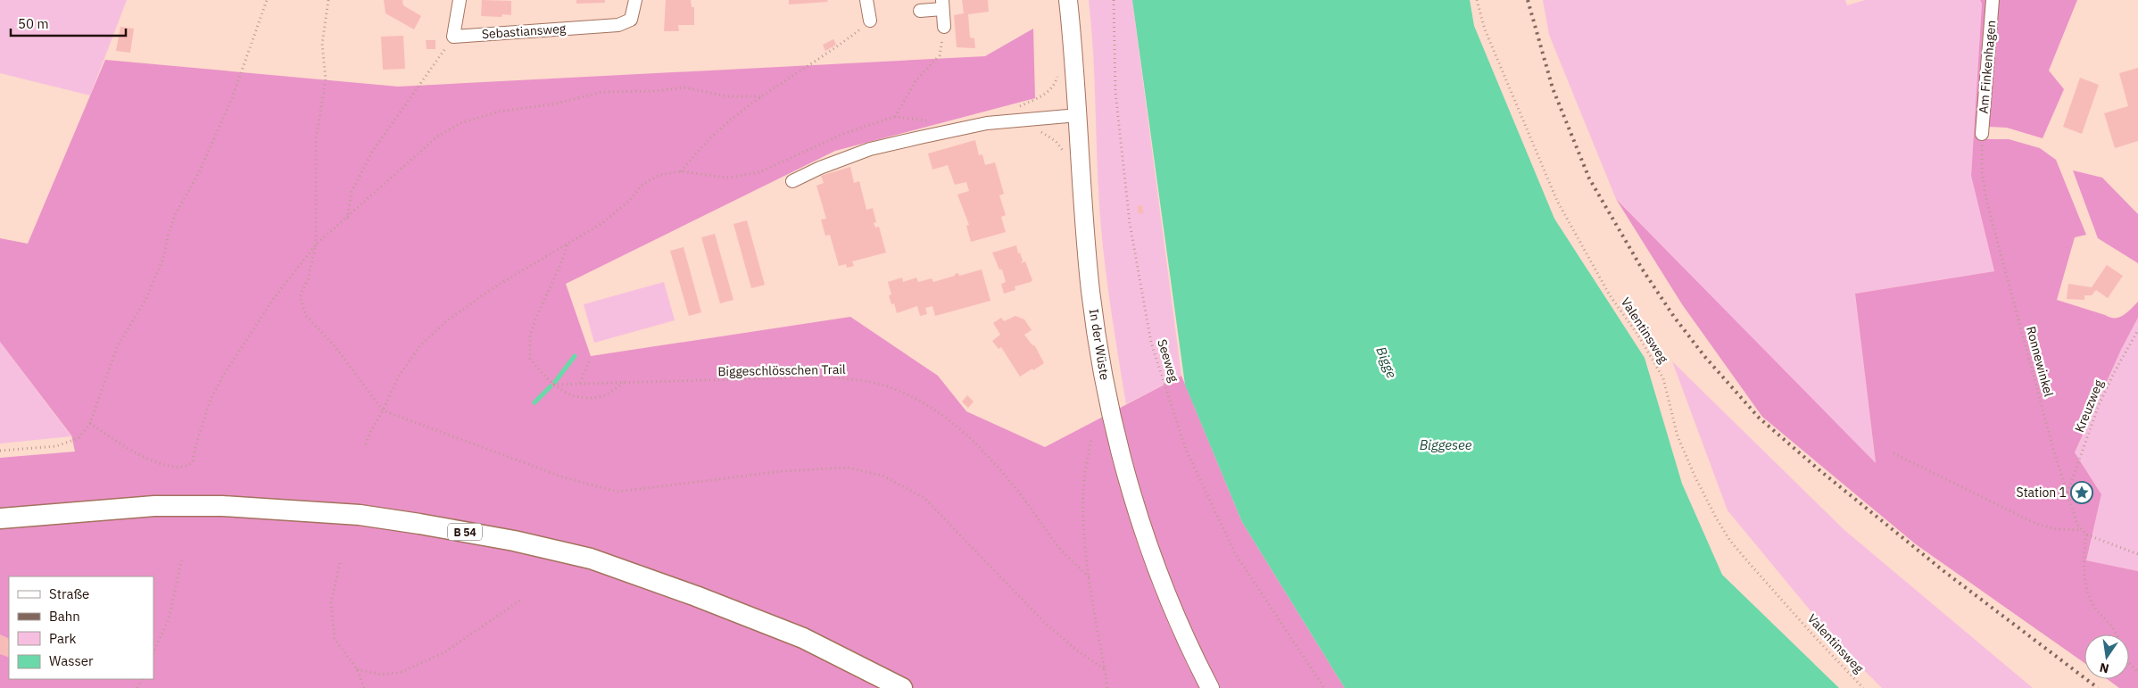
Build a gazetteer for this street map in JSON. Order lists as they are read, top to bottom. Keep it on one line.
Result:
{"streets":{"main road":["In der Wüste","B 54"],"street":["Sebastiansweg","Am Finkenhagen"],"path":["Valentinsweg","Seeweg","Ronnewinkel","Biggeschlösschen Trail","Kreuzweg"]},"crossings":[["Am Finkenhagen","Ronnewinkel"],["Ronnewinkel","Kreuzweg"]],"water":["Bigge","Biggesee"],"places":{"place":["Station 1"]},"legend":["Straße","Bahn","Park","Wasser"],"scale_bar":"50 m","north":"bottom"}
